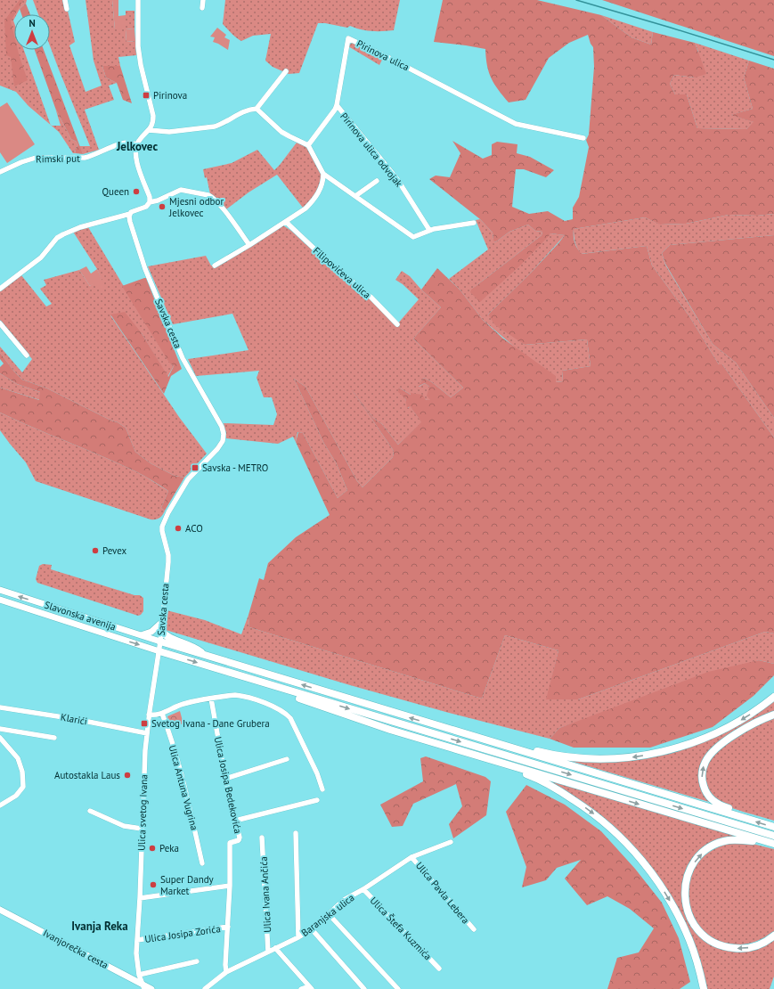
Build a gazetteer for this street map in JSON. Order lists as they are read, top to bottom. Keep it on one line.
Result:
{"streets":{"main road":["Slavonska avenija","Ivanjorečka cesta"],"street":["Pirinova ulica","Pirinova ulica odvojak","Rimski put","Filipovićeva ulica","Savska cesta","Klarići","Ulica Josipa Bedekovića","Ulica Antuna Vugrina","Ulica svetog Ivana","Ulica Pavla Lebera","Ulica Ivana Ančića","Baranjska ulica","Ulica Štefa Kuzmića","Ulica Josipa Zorića"]},"crossings":[["Pirinova ulica","Pirinova ulica odvojak"],["Savska cesta","Slavonska avenija"],["Savska cesta","Ulica svetog Ivana"],["Slavonska avenija","Ulica svetog Ivana"],["Klarići","Ulica svetog Ivana"],["Ulica Josipa Bedekovića","Baranjska ulica"],["Ulica Josipa Bedekovića","Ulica Josipa Zorića"],["Ulica svetog Ivana","Ulica Josipa Zorića"],["Ulica svetog Ivana","Ivanjorečka cesta"],["Ulica Pavla Lebera","Baranjska ulica"],["Ulica Ivana Ančića","Baranjska ulica"],["Baranjska ulica","Ulica Štefa Kuzmića"]],"districts":["Jelkovec","Ivanja Reka"],"places":{"transit":["Pirinova","Savska - METRO","Svetog Ivana - Dane Grubera"],"other":["Queen","Mjesni odbor Jelkovec","ACO","Pevex","Autostakla Laus","Peka","Super Dandy Market"]},"north":"top"}
